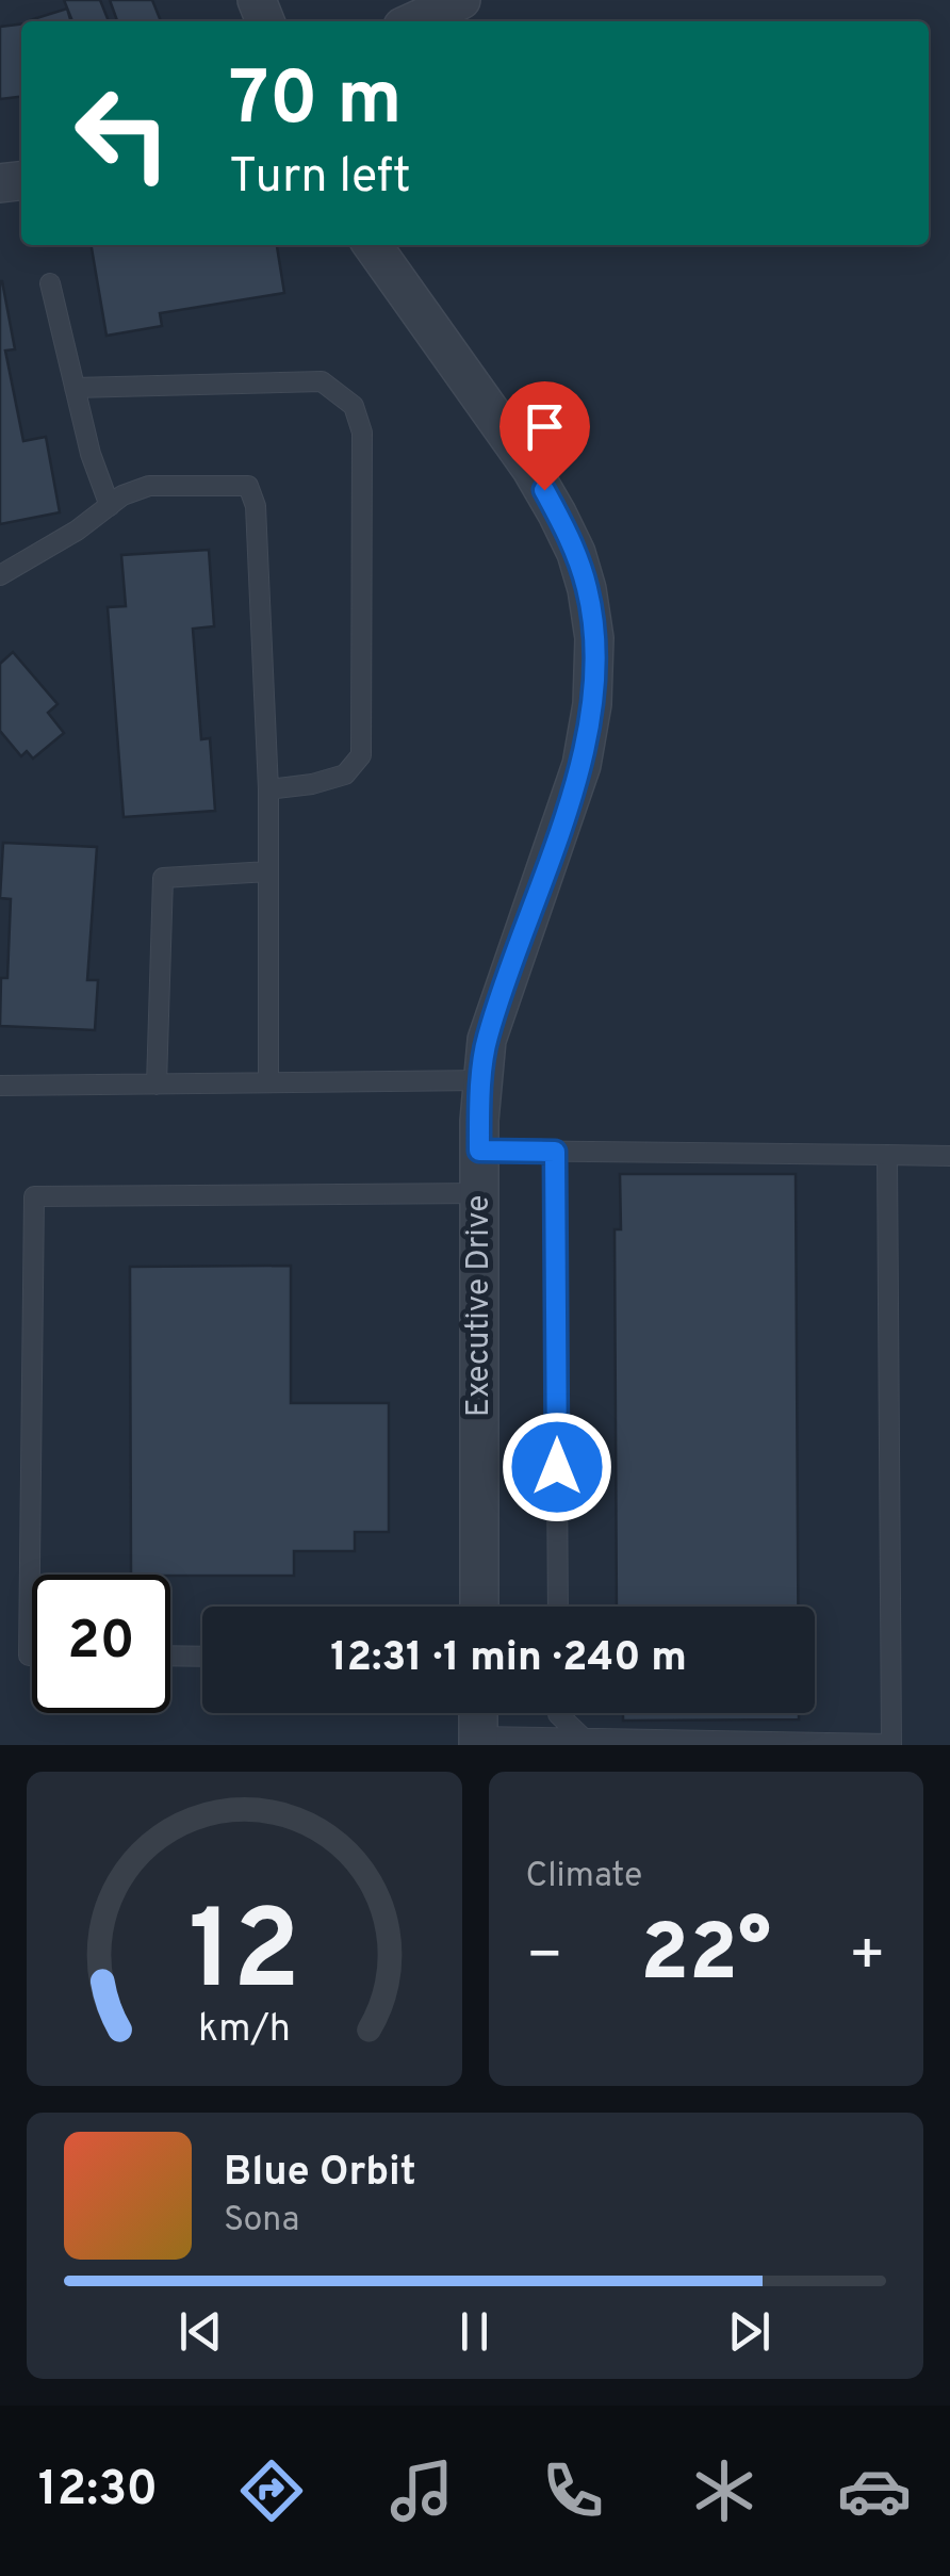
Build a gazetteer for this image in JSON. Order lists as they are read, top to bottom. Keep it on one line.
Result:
{"streets":{"street":["Executive Drive"]},"page":{"turn":["70 m","Turn left"],"limit":"20","trip":"12:31 · 1 min · 240 m","tile":"Climate","heat":["−","22°","+"],"song":["Blue Orbit","Sona"],"tabs":"12:30","gauge":["12","km/h"]}}
